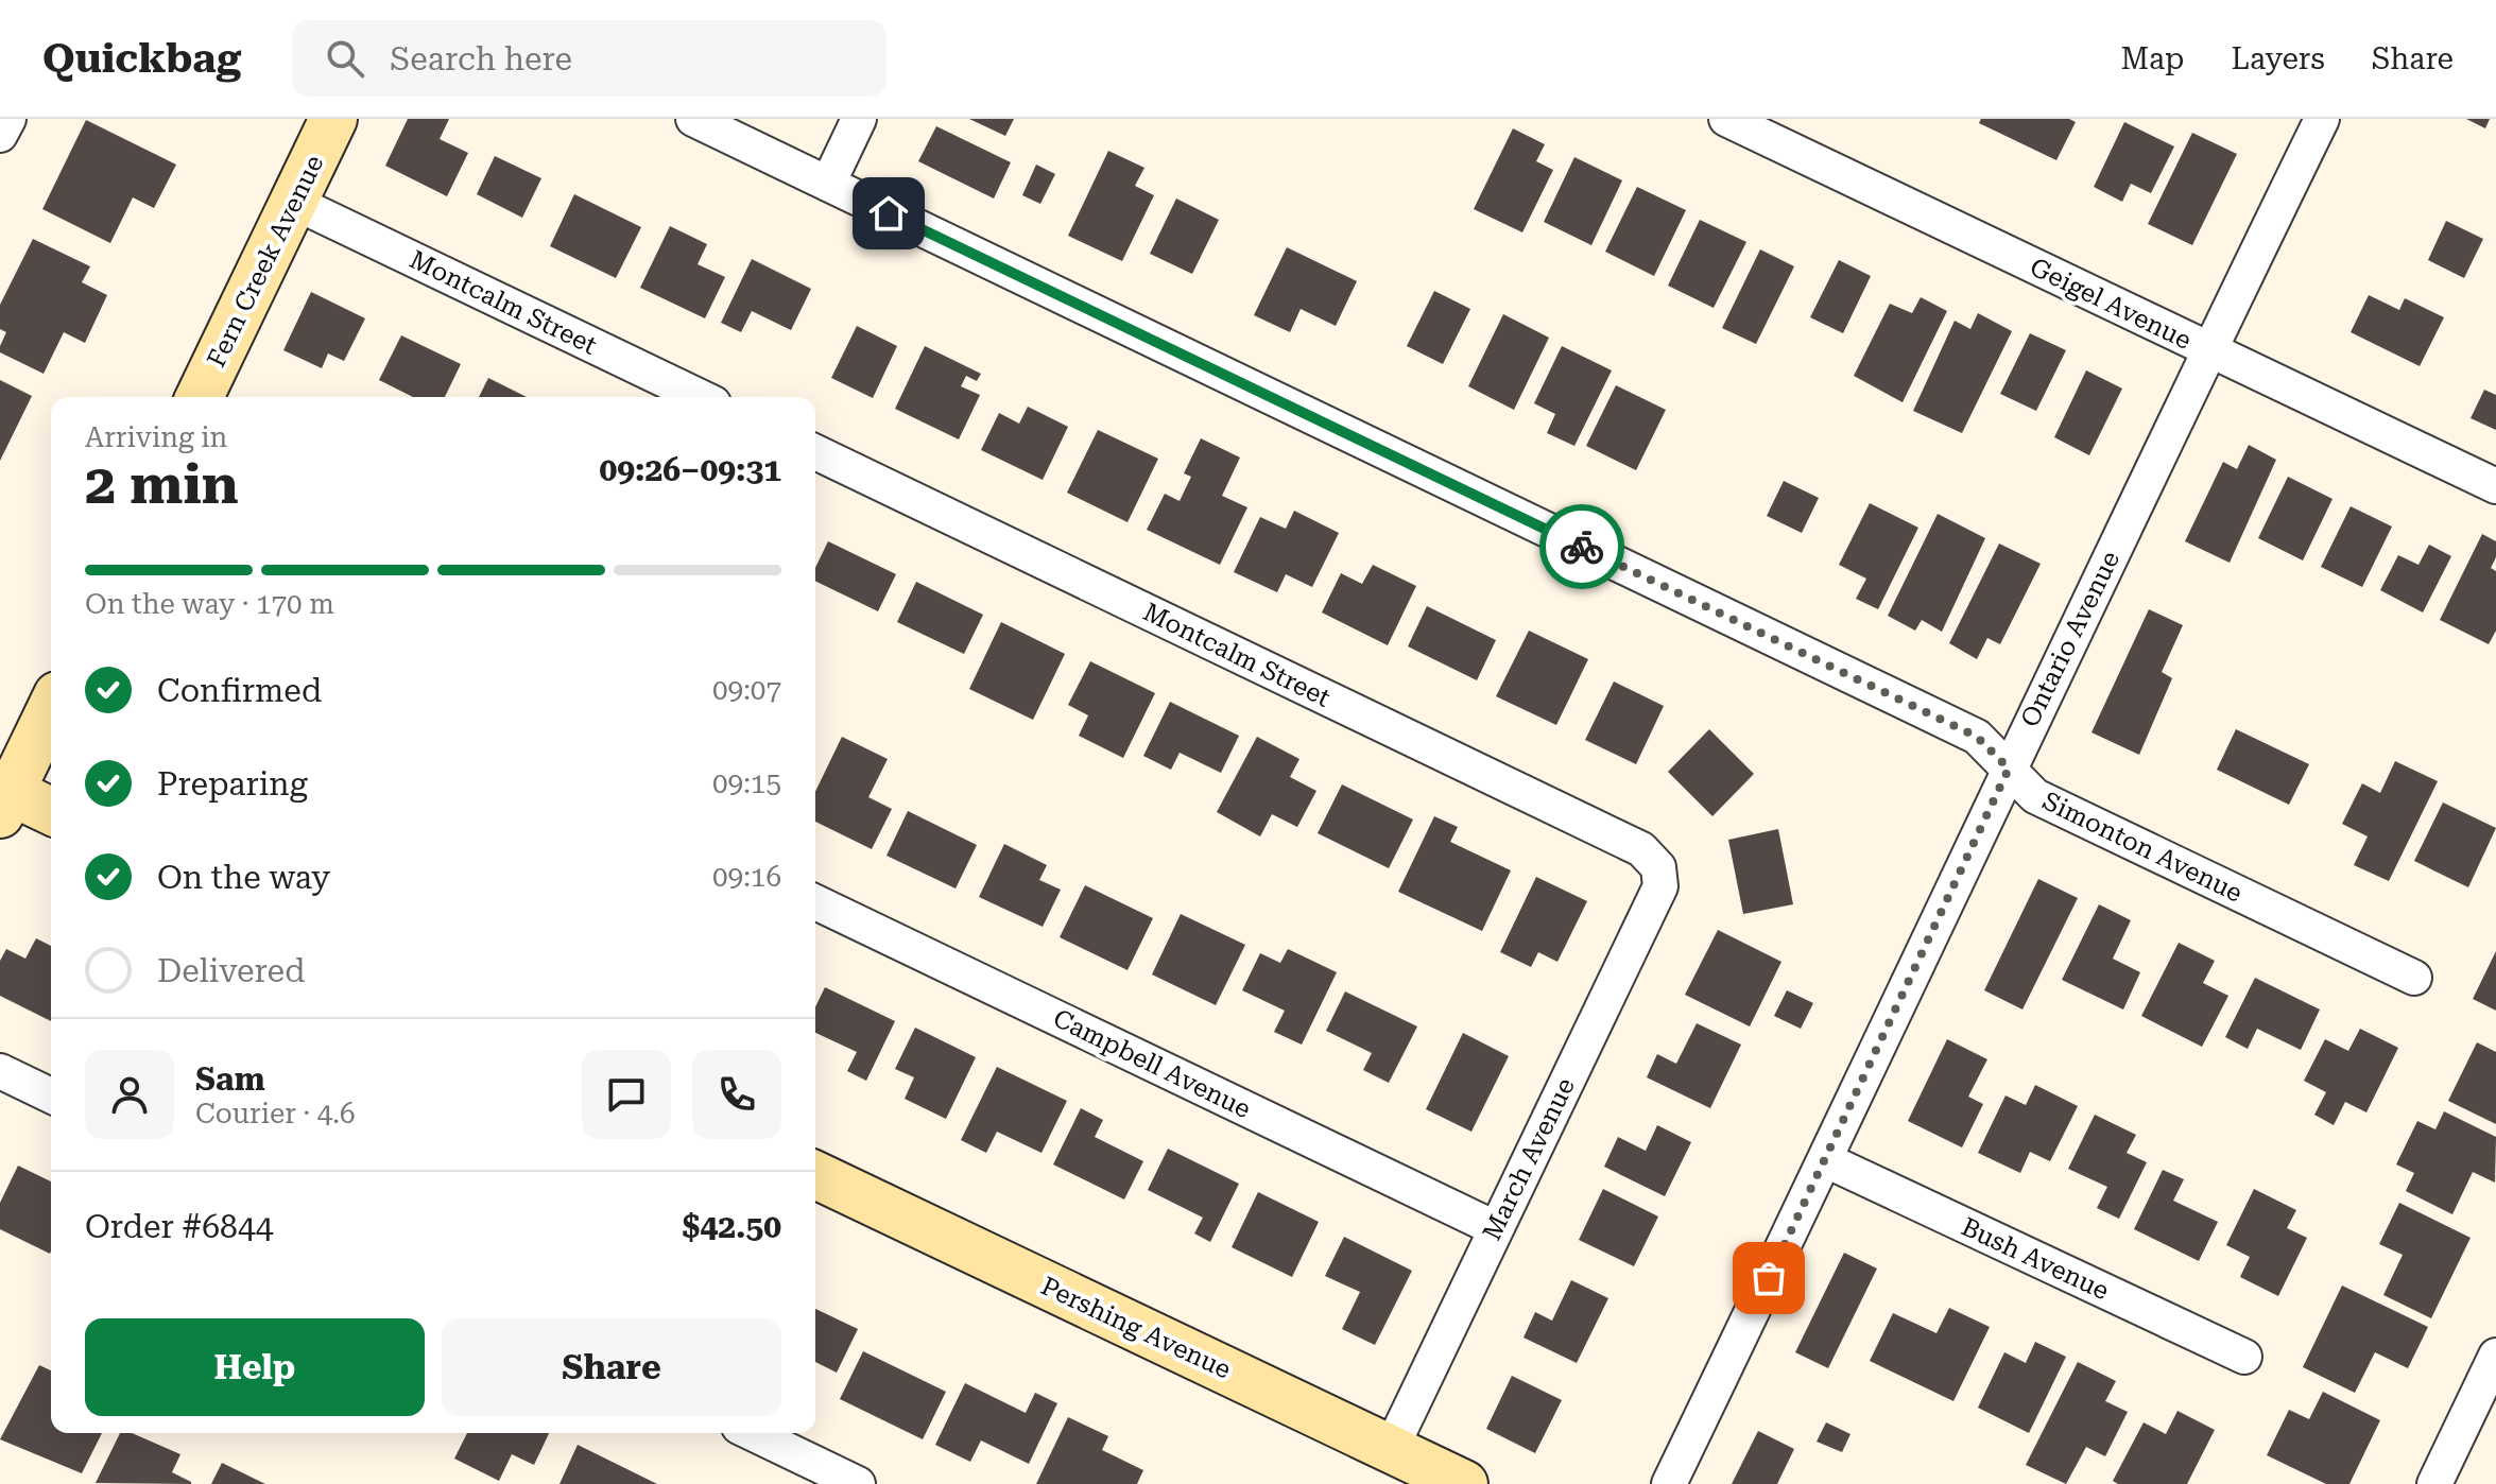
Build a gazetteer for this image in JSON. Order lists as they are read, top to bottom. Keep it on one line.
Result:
{"streets":{"street":["Fern Creek Avenue","Montcalm Street","Geigel Avenue","Ontario Avenue","Simonton Avenue","Campbell Avenue","March Avenue","Bush Avenue","Pershing Avenue"]},"crossings":[["Fern Creek Avenue","Montcalm Street"],["Montcalm Street","March Avenue"],["Geigel Avenue","Ontario Avenue"],["Ontario Avenue","Simonton Avenue"],["Ontario Avenue","Bush Avenue"],["Campbell Avenue","March Avenue"],["March Avenue","Pershing Avenue"]],"page":{"header":"Quickbag","search":"Search here","nav":["Map","Layers","Share"],"heading":["2 min","Arriving in","09:26–09:31"],"panel":["Sam","Courier · 4.6","Order #6844","$42.50"],"bar":"On the way · 170 m","list":[["Confirmed","09:07"],["Preparing","09:15"],["On the way","09:16"],"Delivered"],"buttons":["Help","Share"]}}
